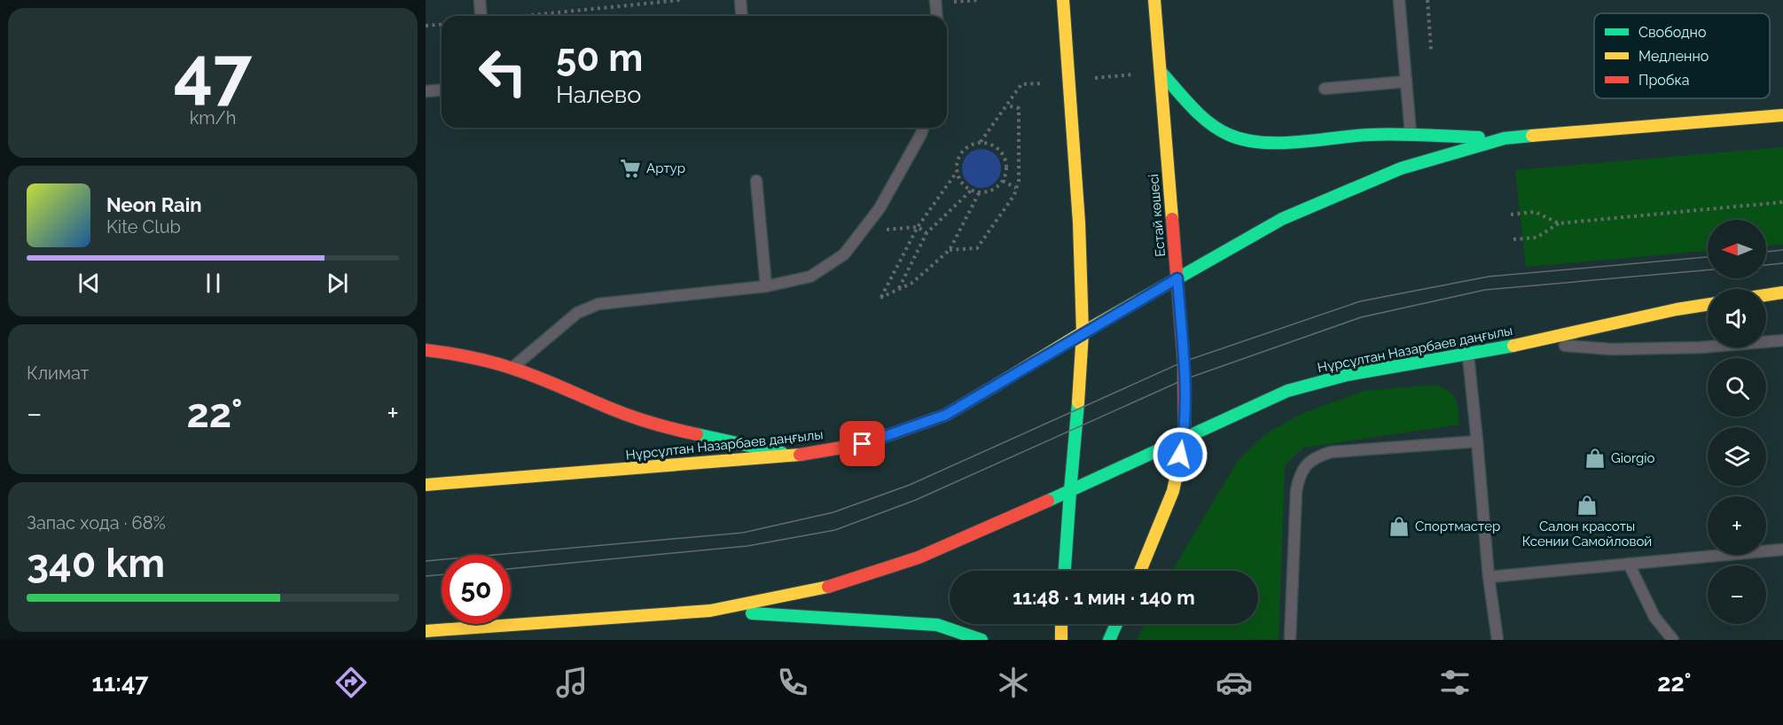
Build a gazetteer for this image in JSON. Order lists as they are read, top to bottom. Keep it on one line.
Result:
{"streets":{"main road":["Естай көшесі","Нұрсұлтан Назарбаев даңғылы"]},"crossings":[["Естай көшесі","Нұрсұлтан Назарбаев даңғылы"]],"places":{"supermarket":["Артур"],"shop":["Giorgio","Салон красоты Ксении Самойловой","Спортмастер"]},"legend":["Свободно","Медленно","Пробка"],"north":"left","page":{"tile":[["47","km/h"],"Климат",["Запас хода · 68%","340 km"]],"turn":["50 m","Налево"],"song":["Neon Rain","Kite Club"],"map_buttons":["+","−"],"heat":["−","22°","+"],"limit":"50","trip":"11:48 · 1 мин · 140 m","tabs":["11:47","22°"]}}
